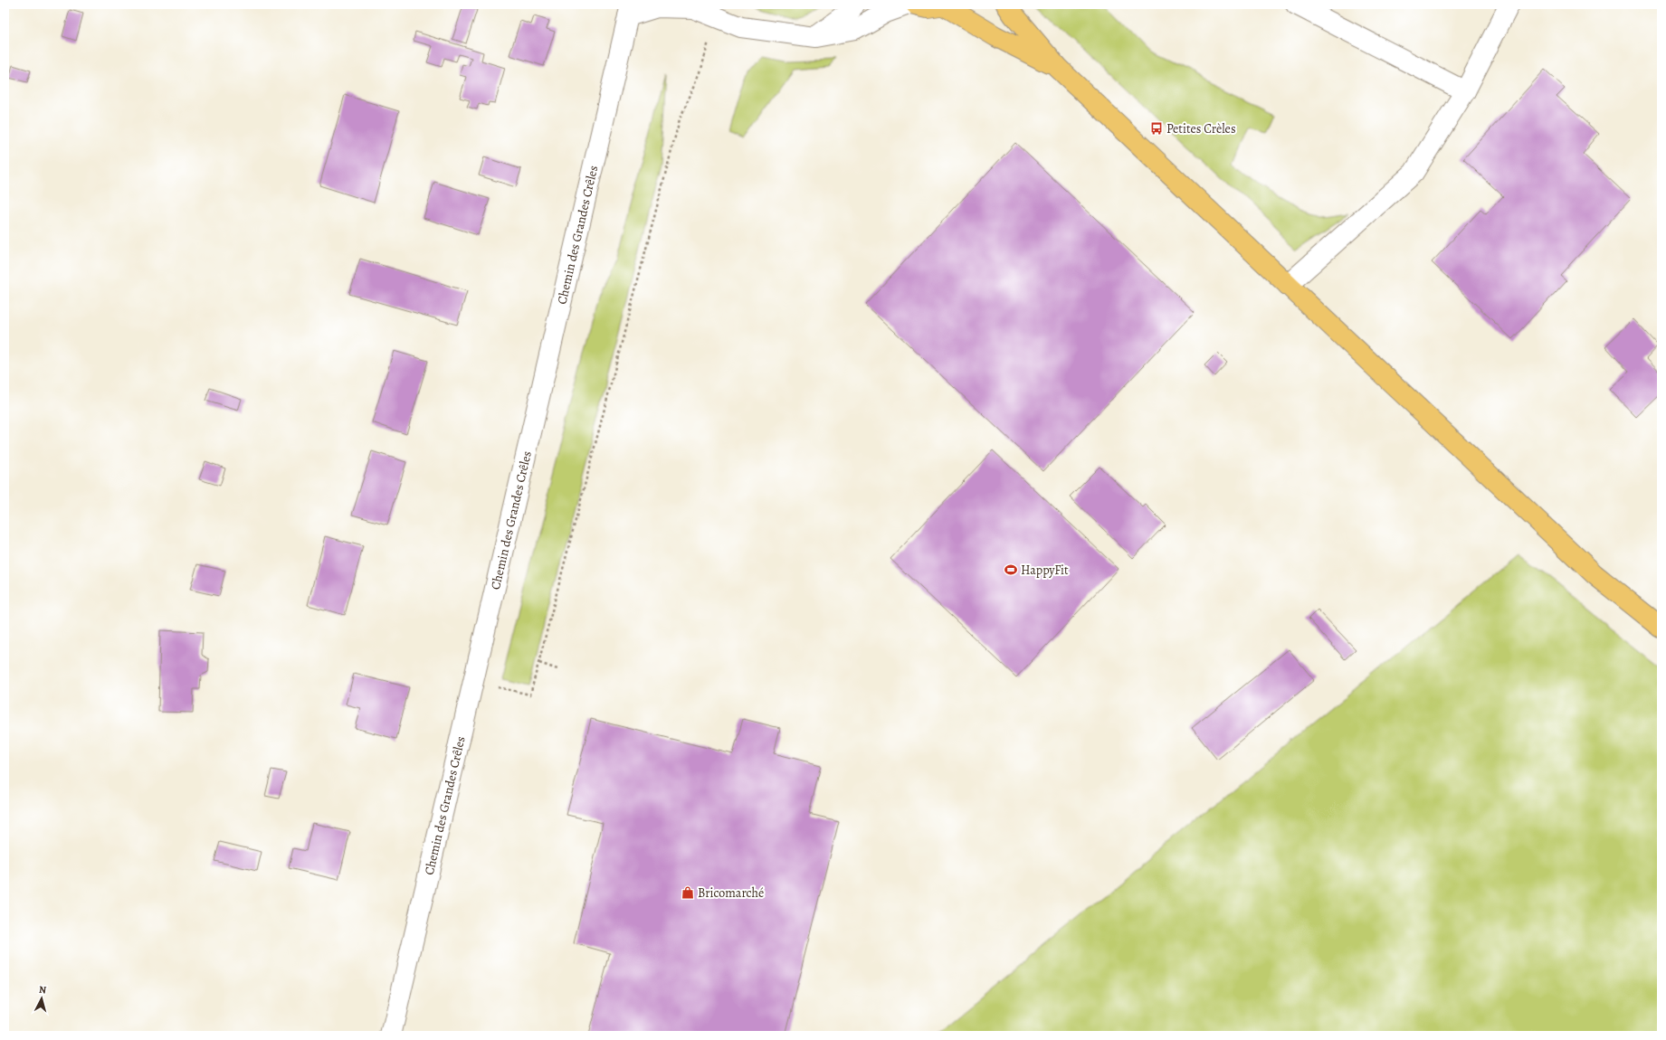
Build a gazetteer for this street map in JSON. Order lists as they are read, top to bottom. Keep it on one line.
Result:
{"streets":{"street":["Chemin des Grandes Crêles"]},"places":{"bus stop":["Petites Crèles"],"sports":["HappyFit"],"shop":["Bricomarché"]},"north":"top"}
